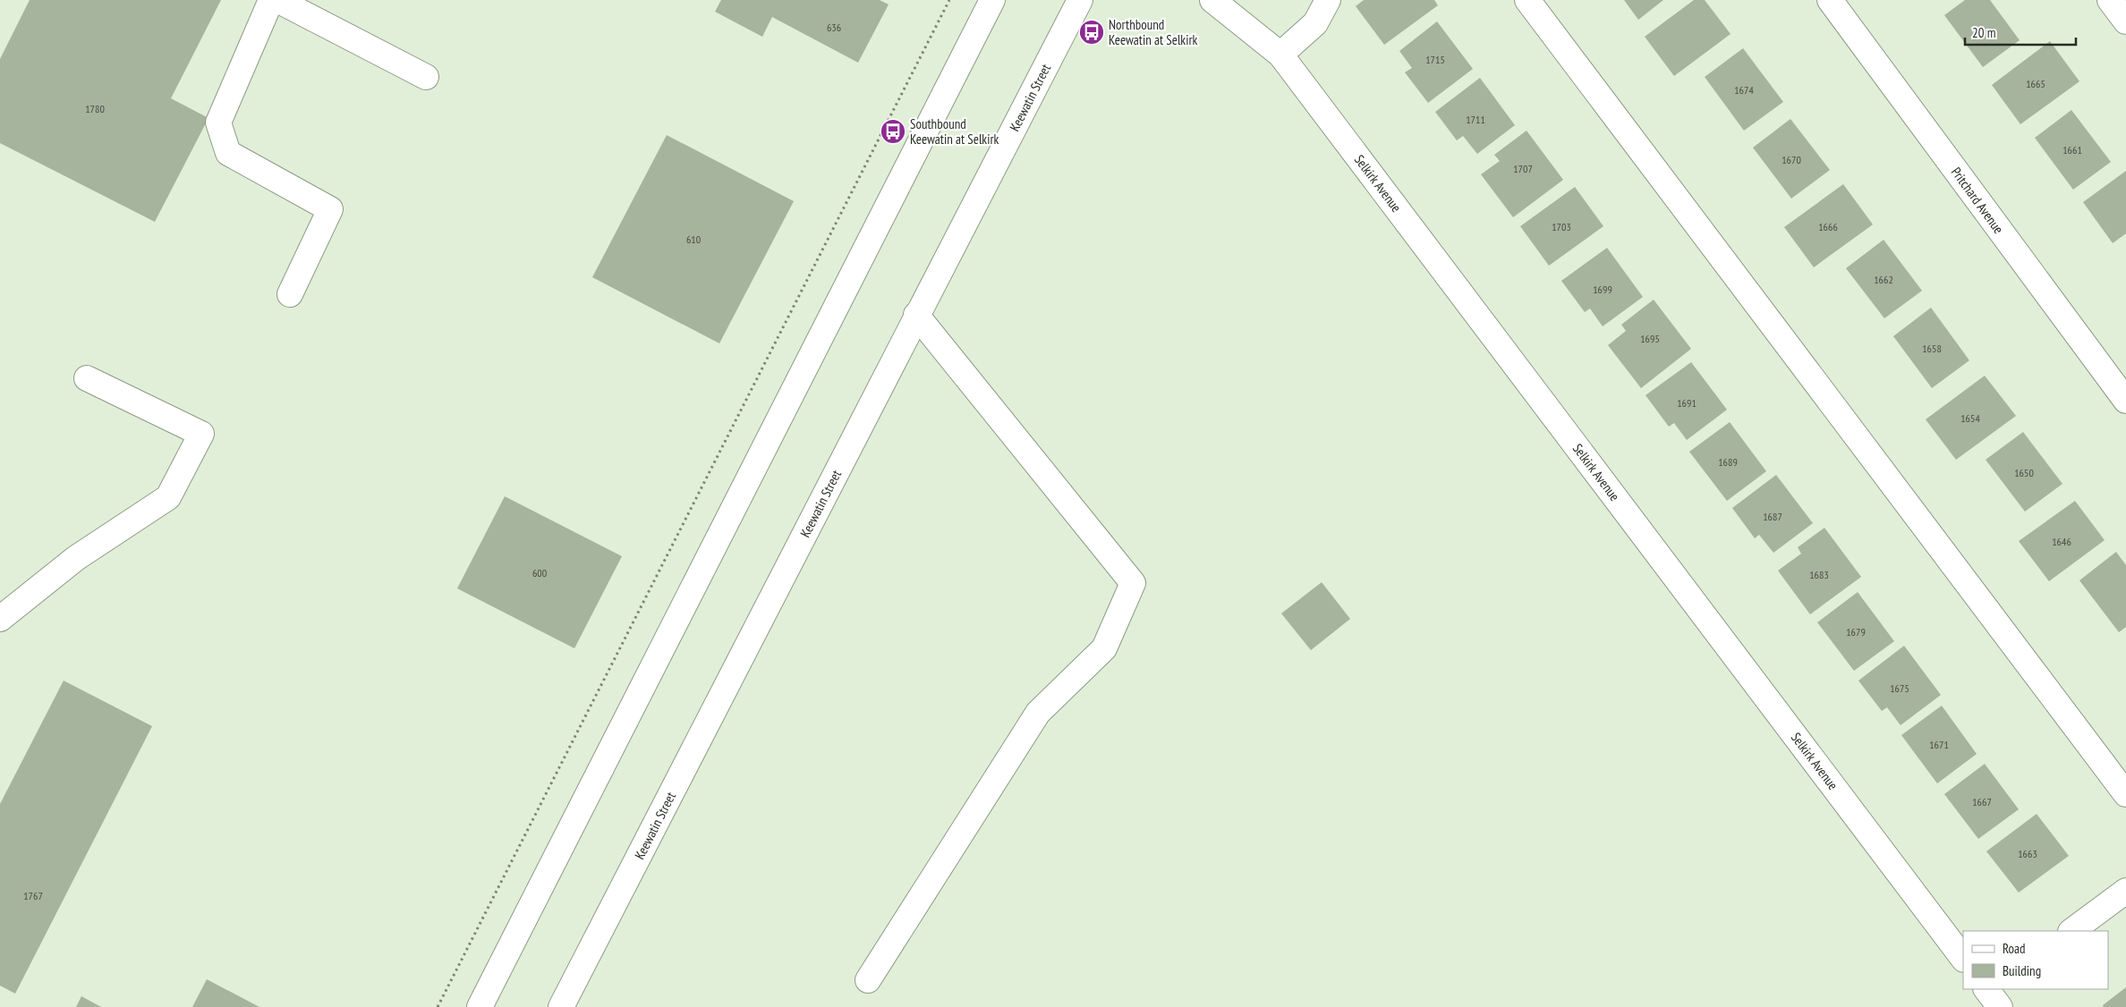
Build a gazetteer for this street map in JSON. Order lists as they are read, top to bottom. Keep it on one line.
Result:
{"streets":{"main road":["Keewatin Street","Selkirk Avenue","Pritchard Avenue"]},"places":{"bus stop":["Northbound Keewatin at Selkirk","Southbound Keewatin at Selkirk"]},"house_numbers":["636","1715","1665","1674","1780","1711","1661","1670","1707","1703","1666","610","1662","1699","1695","1658","1691","1654","1689","1650","1687","1646","600","1683","1679","1675","1671","1667","1663","1767"],"legend":["Road","Building"],"scale_bar":"20 m"}
